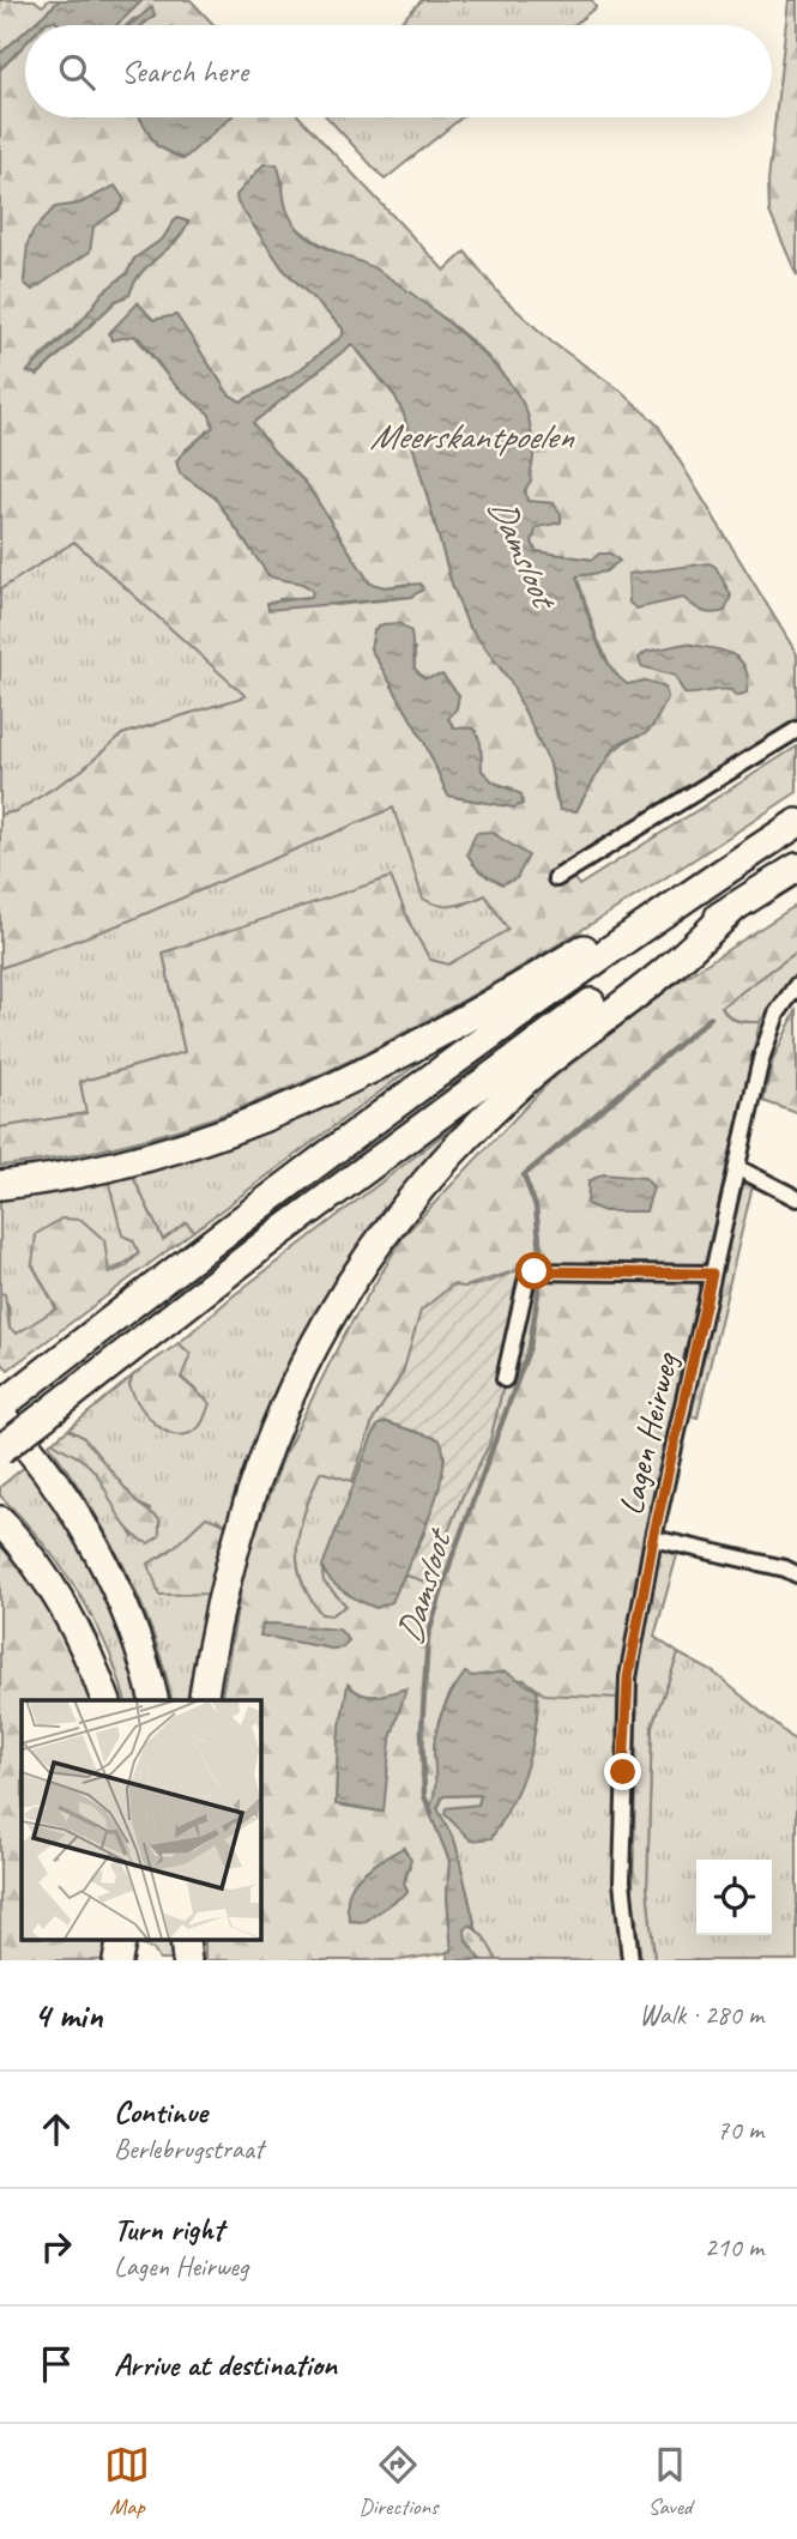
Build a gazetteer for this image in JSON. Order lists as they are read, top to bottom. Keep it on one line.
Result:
{"streets":{"street":["Lagen Heirweg"]},"water":["Meerskantpoelen","Damsloot"],"page":{"search":"Search here","heading":["4 min","Walk · 280 m"],"list":[["Continue","Berlebrugstraat","70 m"],["Turn right","Lagen Heirweg","210 m"],"Arrive at destination"],"nav":["Map","Directions","Saved"]}}
